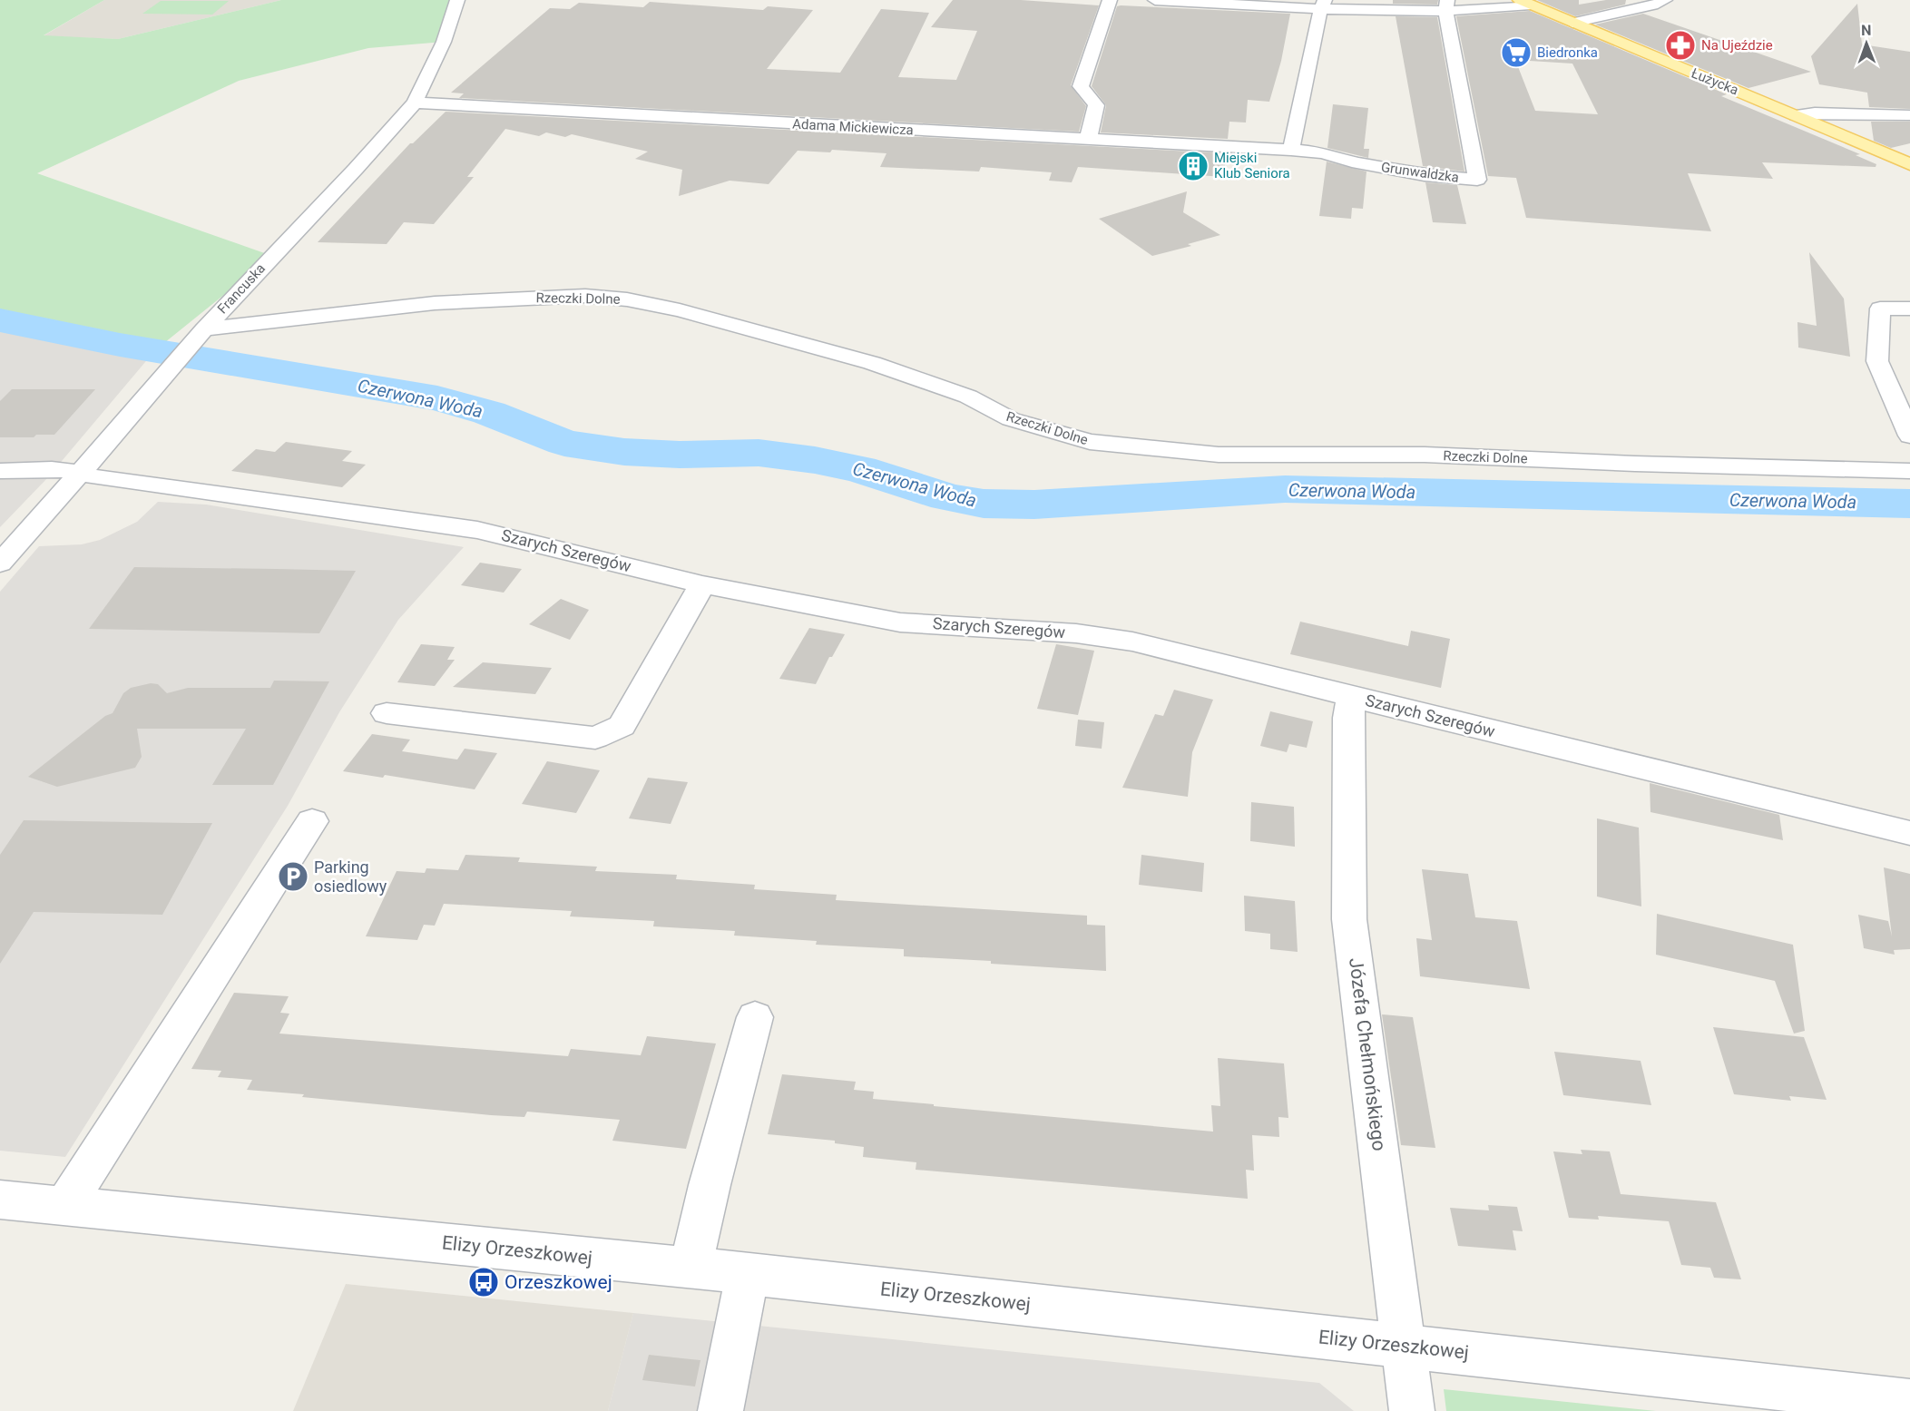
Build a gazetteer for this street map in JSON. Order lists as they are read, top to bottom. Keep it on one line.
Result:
{"streets":{"main road":["Łużycka"],"street":["Adama Mickiewicza","Grunwaldzka","Francuska","Rzeczki Dolne","Szarych Szeregów","Józefa Chełmońskiego","Elizy Orzeszkowej"]},"crossings":[["Adama Mickiewicza","Grunwaldzka"],["Adama Mickiewicza","Francuska"],["Francuska","Rzeczki Dolne"],["Francuska","Szarych Szeregów"],["Szarych Szeregów","Józefa Chełmońskiego"],["Józefa Chełmońskiego","Elizy Orzeszkowej"]],"water":["Czerwona Woda"],"places":{"pharmacy":["Na Ujeździe"],"supermarket":["Biedronka"],"building":["Miejski Klub Seniora"],"parking":["Parking osiedlowy"],"bus stop":["Orzeszkowej"]},"north":"top"}
